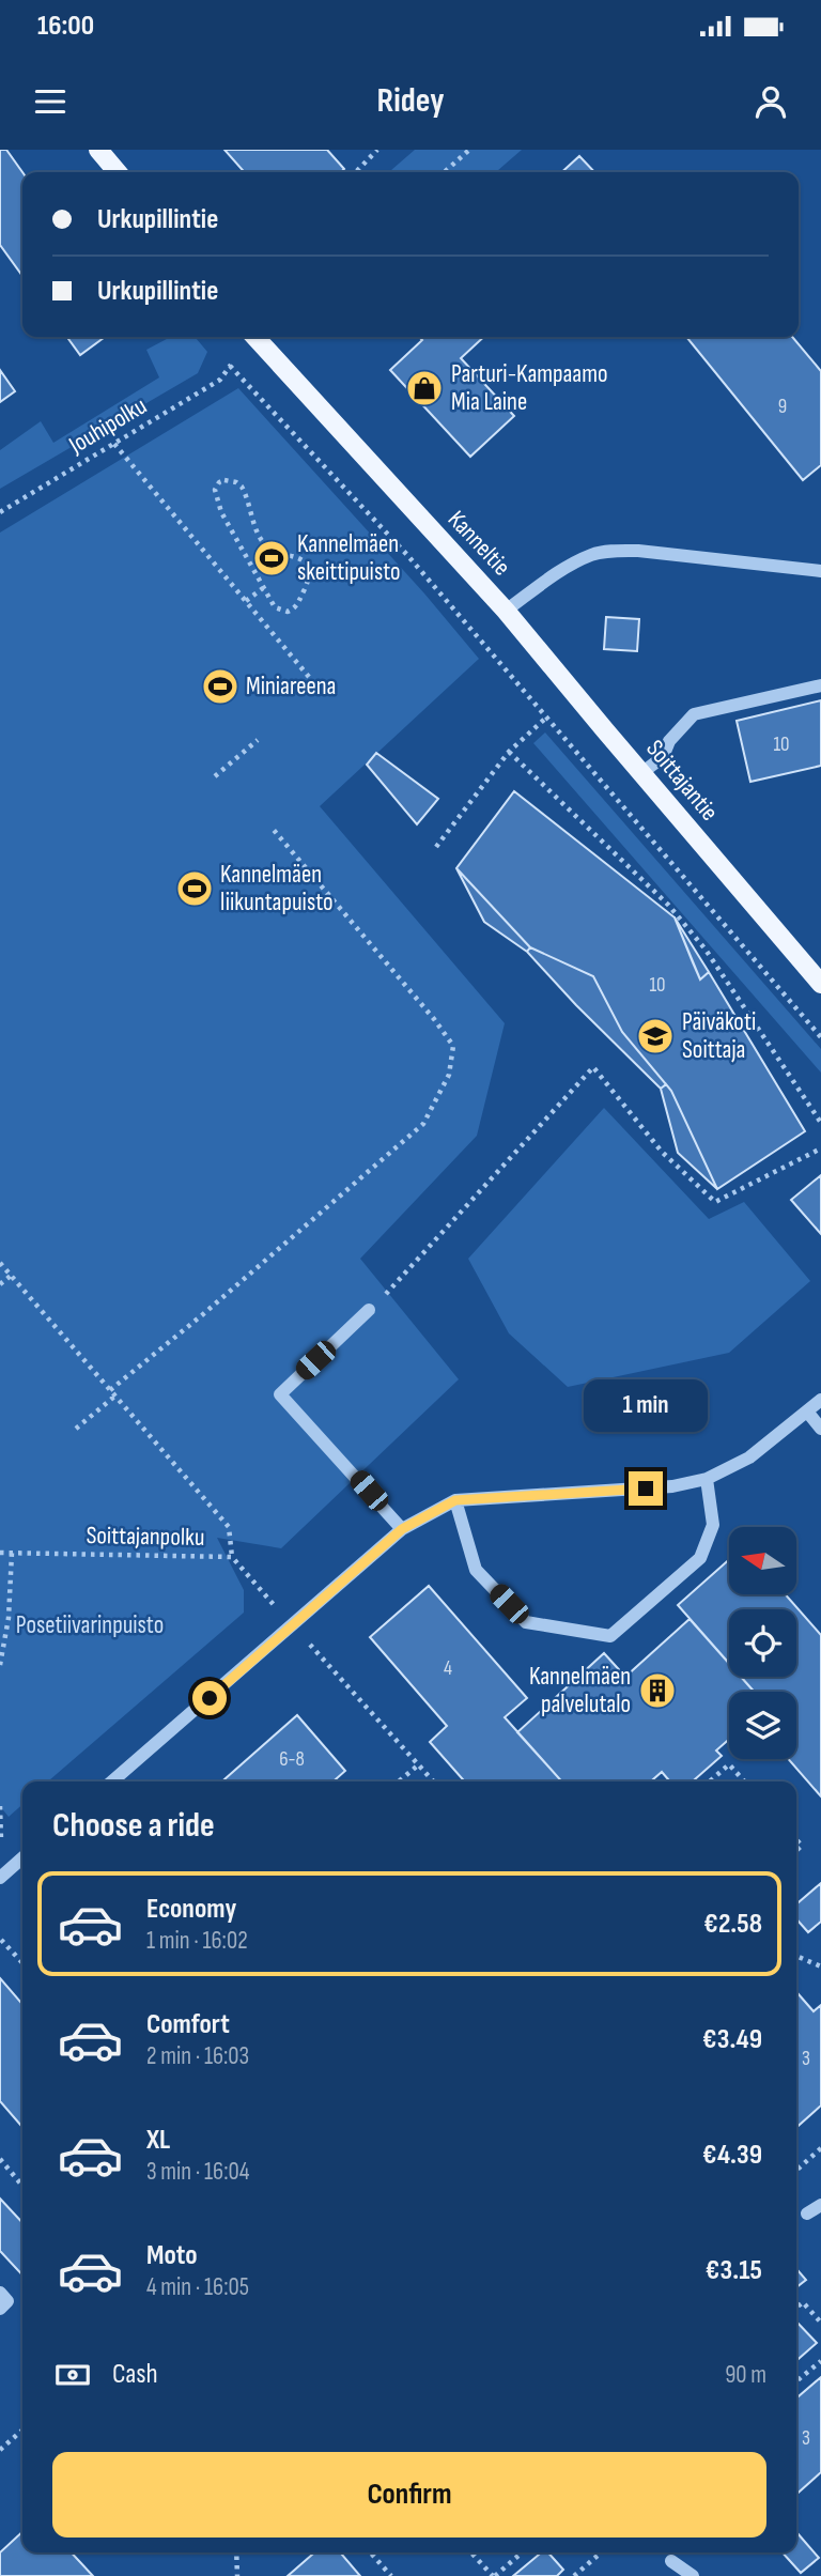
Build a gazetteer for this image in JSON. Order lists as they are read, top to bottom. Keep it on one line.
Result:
{"streets":{"main road":["Kanneltie","Soittajantie"],"path":["Jouhipolku","Soittajanpolku"]},"crossings":[["Kanneltie","Soittajantie"]],"parks":["Posetiivarinpuisto"],"places":{"shop":["Parturi-Kampaamo Mia Laine"],"sports":["Kannelmäen skeittipuisto","Miniareena","Kannelmäen liikuntapuisto"],"school or university":["Päiväkoti Soittaja"],"building":["Kannelmäen palvelutalo"]},"house_numbers":["9","10","10","4","6-8","3","3"],"north":"left","page":{"status":"16:00","header":"Ridey","banner":["Urkupillintie","Urkupillintie"],"bubble":"1 min","heading":"Choose a ride","list":[{"name":"Economy","note":"1 min · 16:02","value":"€2.58"},{"name":"Comfort","note":"2 min · 16:03","value":"€3.49"},{"name":"XL","note":"3 min · 16:04","value":"€4.39"},{"name":"Moto","note":"4 min · 16:05","value":"€3.15"}],"pay":["Cash","90 m"],"buttons":"Confirm"}}
